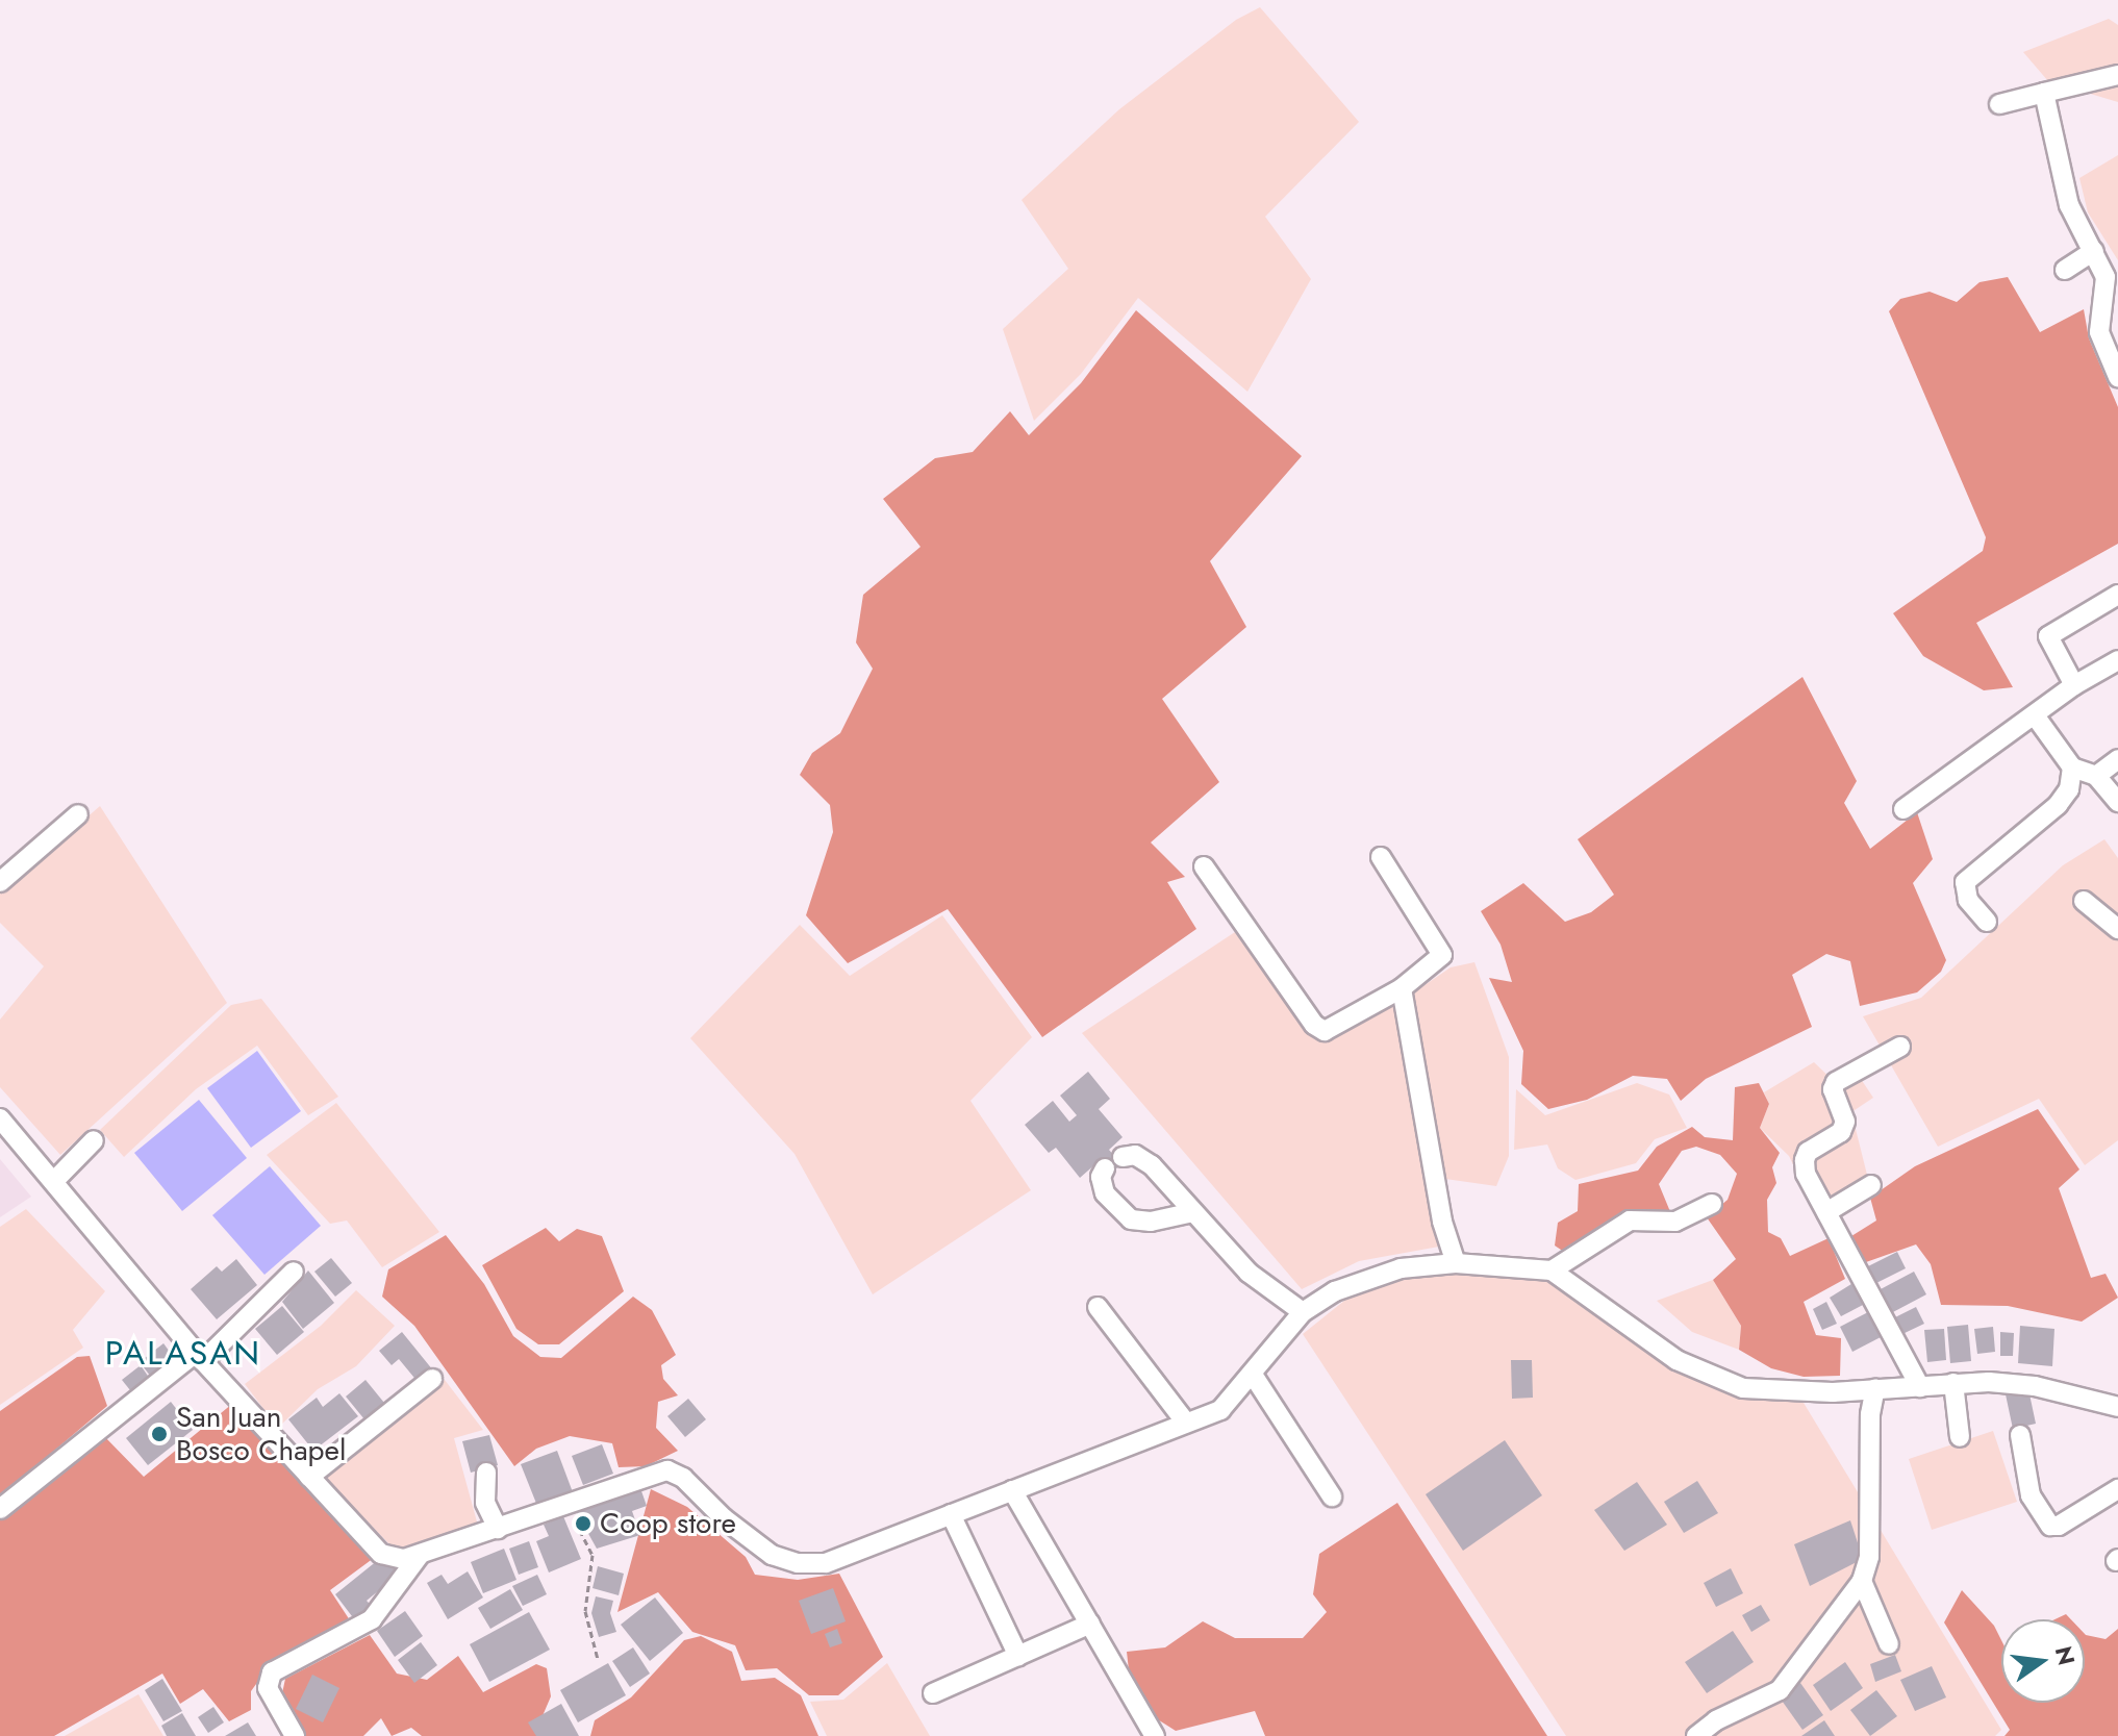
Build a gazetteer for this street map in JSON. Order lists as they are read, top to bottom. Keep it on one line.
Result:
{"districts":["PALASAN"],"places":["San Juan Bosco Chapel","Coop store"],"north":"right"}
